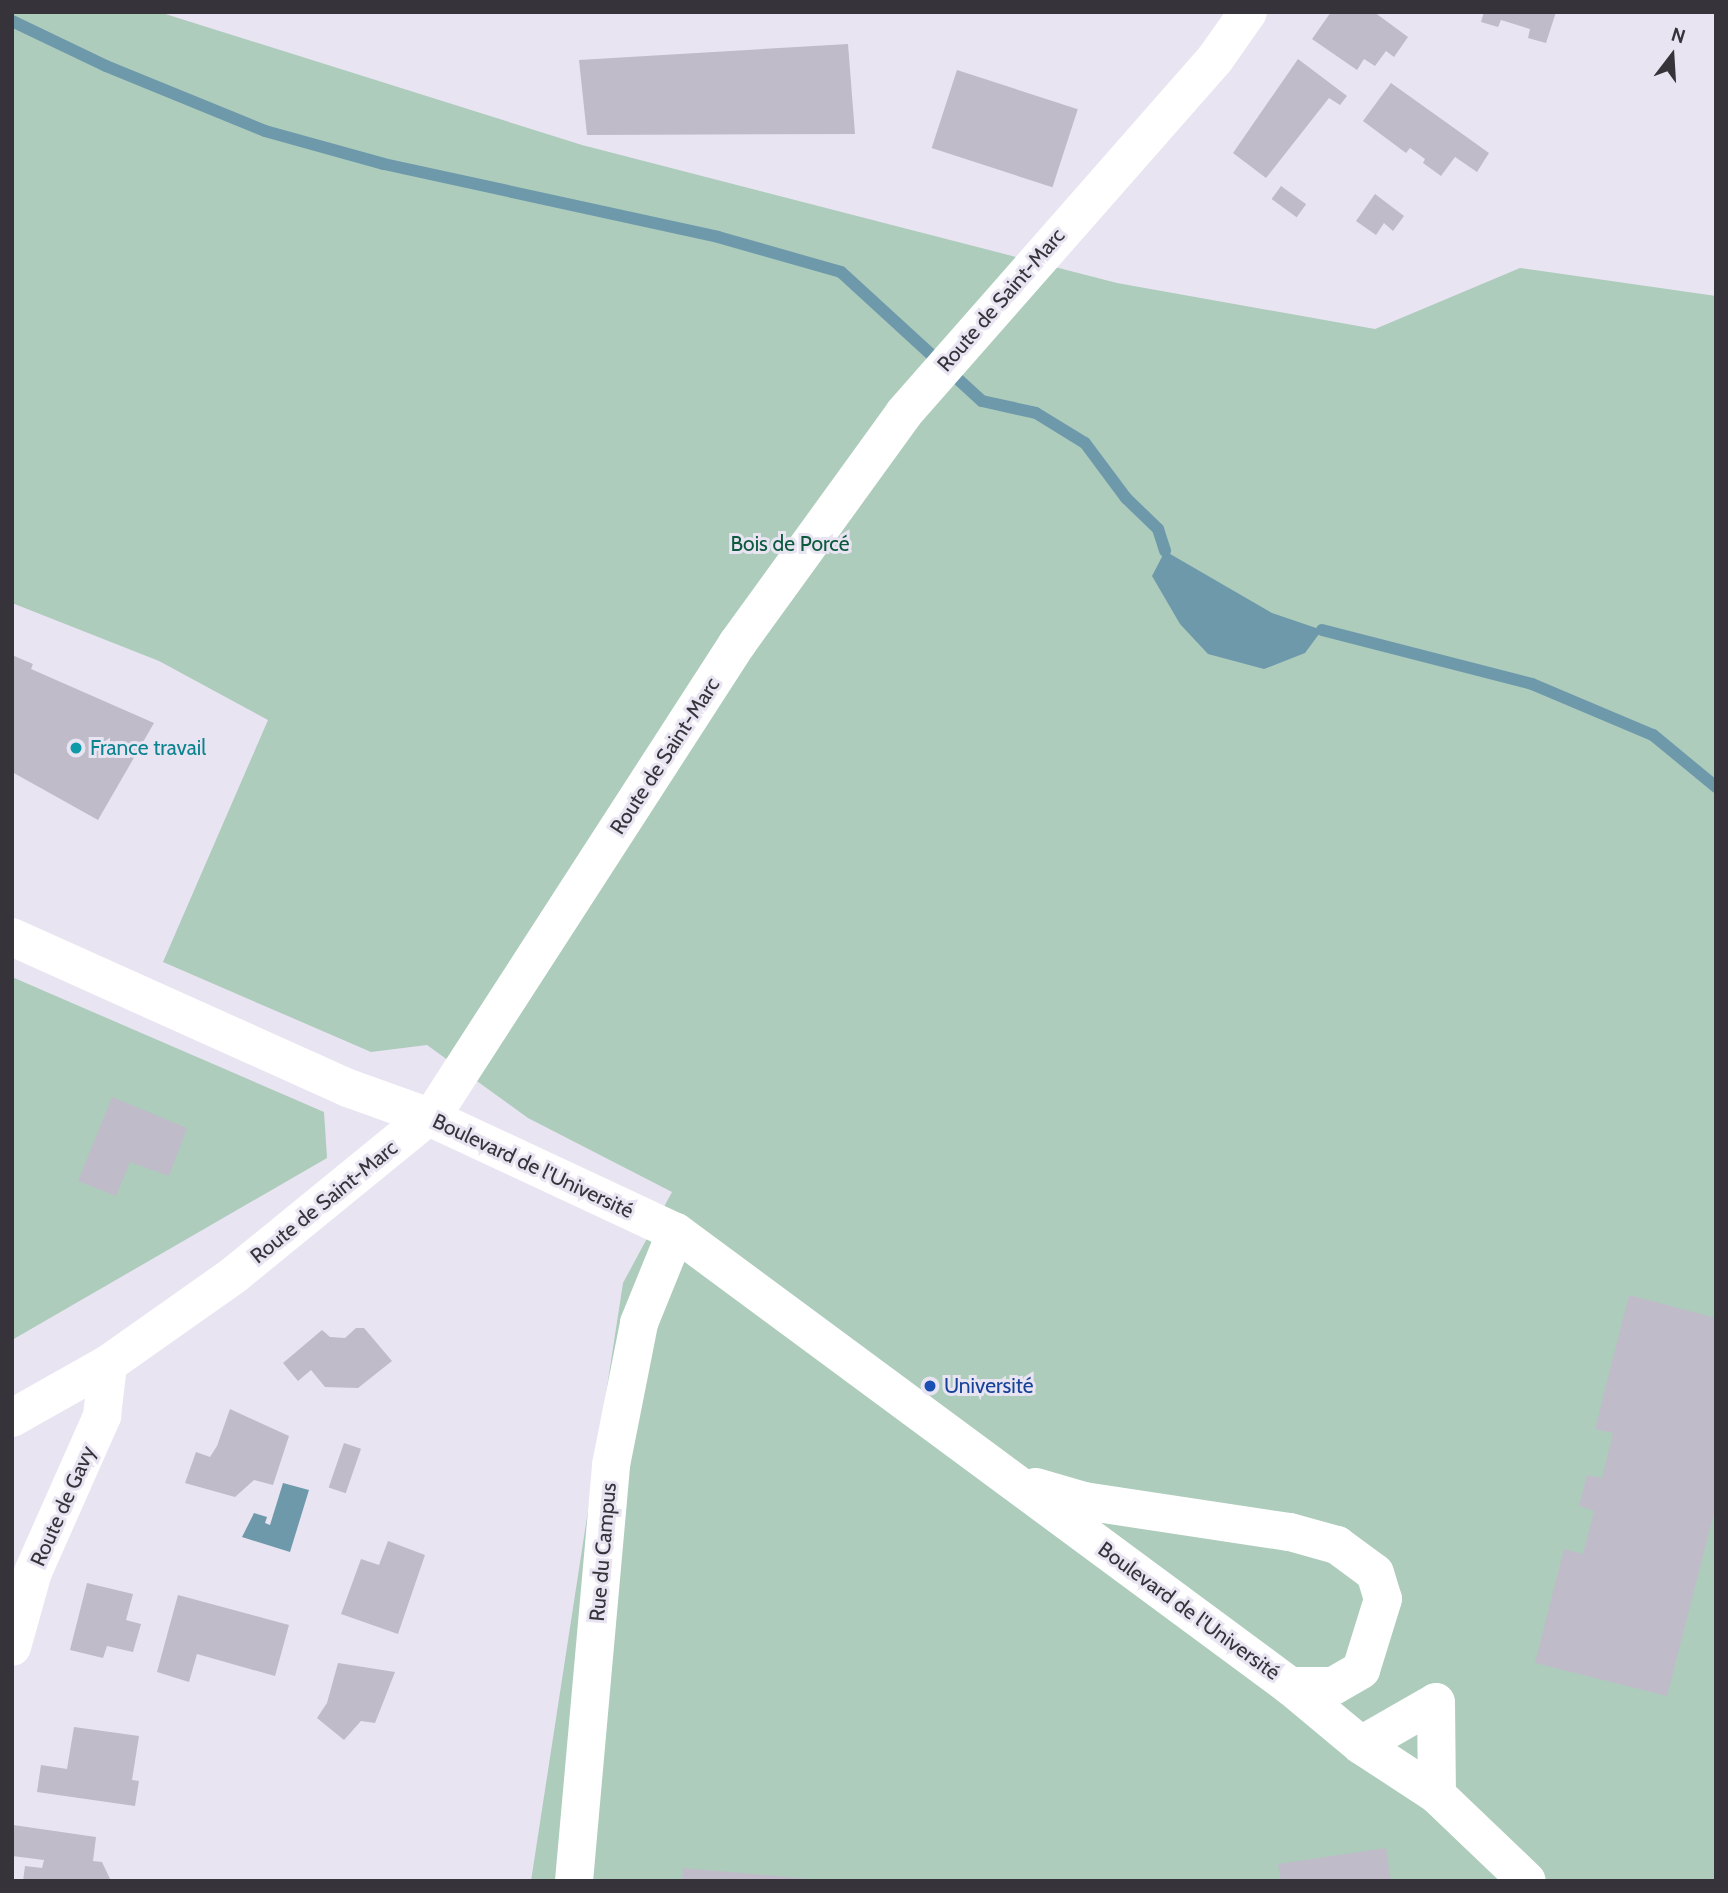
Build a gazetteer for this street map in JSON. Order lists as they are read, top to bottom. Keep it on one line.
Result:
{"streets":{"street":["Route de Saint-Marc","Boulevard de l'Université","Route de Gavy","Rue du Campus"]},"crossings":[["Route de Saint-Marc","Boulevard de l'Université"],["Route de Saint-Marc","Route de Gavy"],["Boulevard de l'Université","Rue du Campus"]],"parks":["Bois de Porcé"],"places":["France travail","Université"],"north":"top"}
